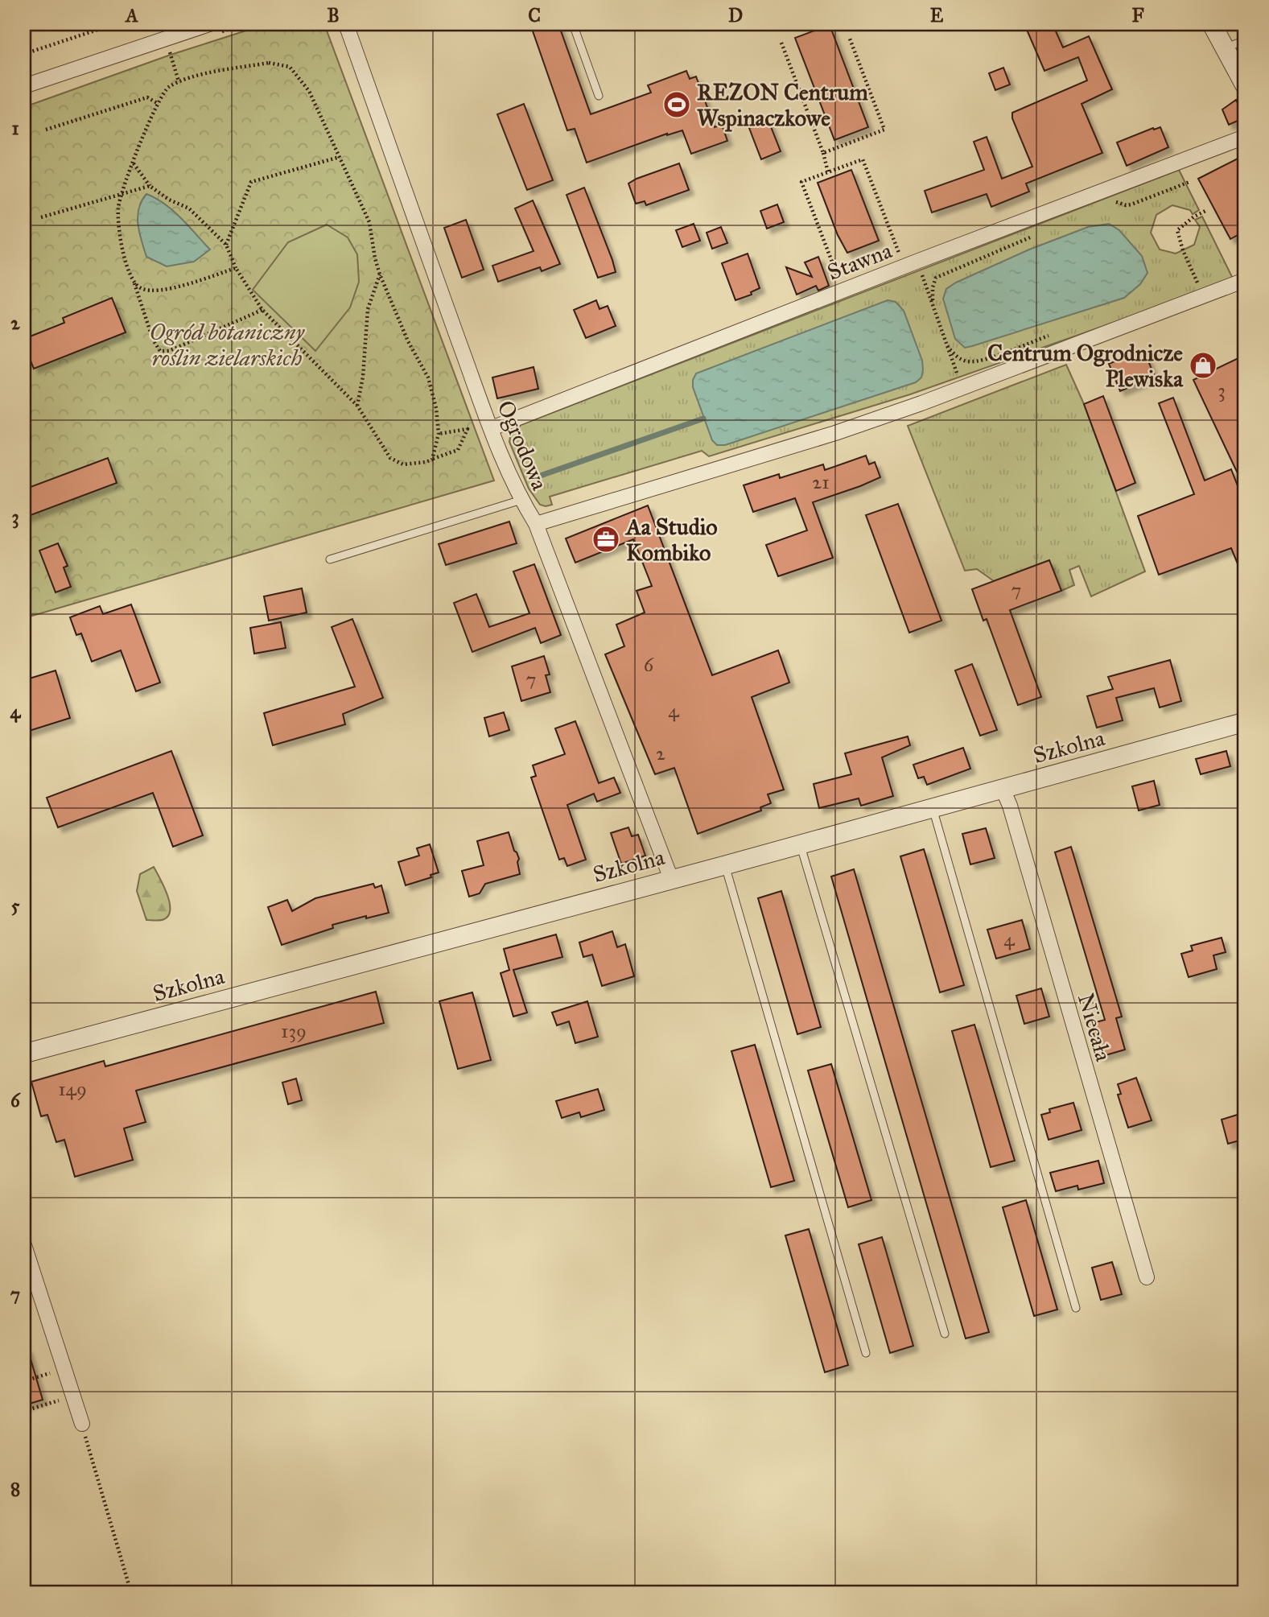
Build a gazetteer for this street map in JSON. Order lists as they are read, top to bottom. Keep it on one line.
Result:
{"streets":{"street":["Stawna","Ogrodowa","Szkolna","Niecała"]},"crossings":[["Stawna","Ogrodowa"],["Ogrodowa","Szkolna"],["Szkolna","Niecała"]],"parks":["Ogród botaniczny roślin zielarskich"],"places":{"sports":["REZON Centrum Wspinaczkowe"],"shop":["Centrum Ogrodnicze Plewiska"],"office":["Aa Studio Kombiko"]},"house_numbers":["3","21","7","6","7","4","2","4","139","149"],"grid":{"columns":["A","B","C","D","E","F"],"rows":["1","2","3","4","5","6","7","8"]}}
